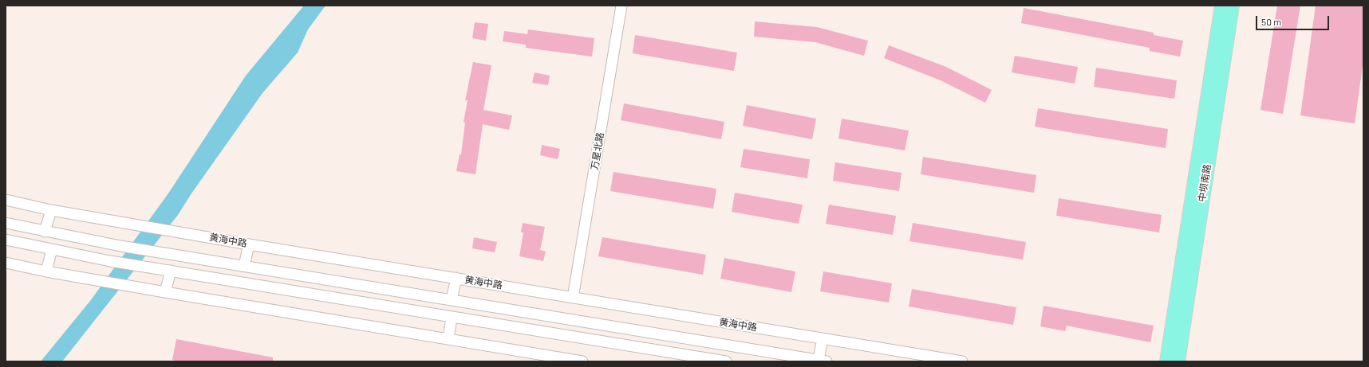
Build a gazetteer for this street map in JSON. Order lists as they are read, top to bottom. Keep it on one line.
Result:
{"streets":{"main road":["中坝南路"],"street":["万星北路","黄海中路"]},"crossings":[["万星北路","黄海中路"]],"scale_bar":"50 m"}
